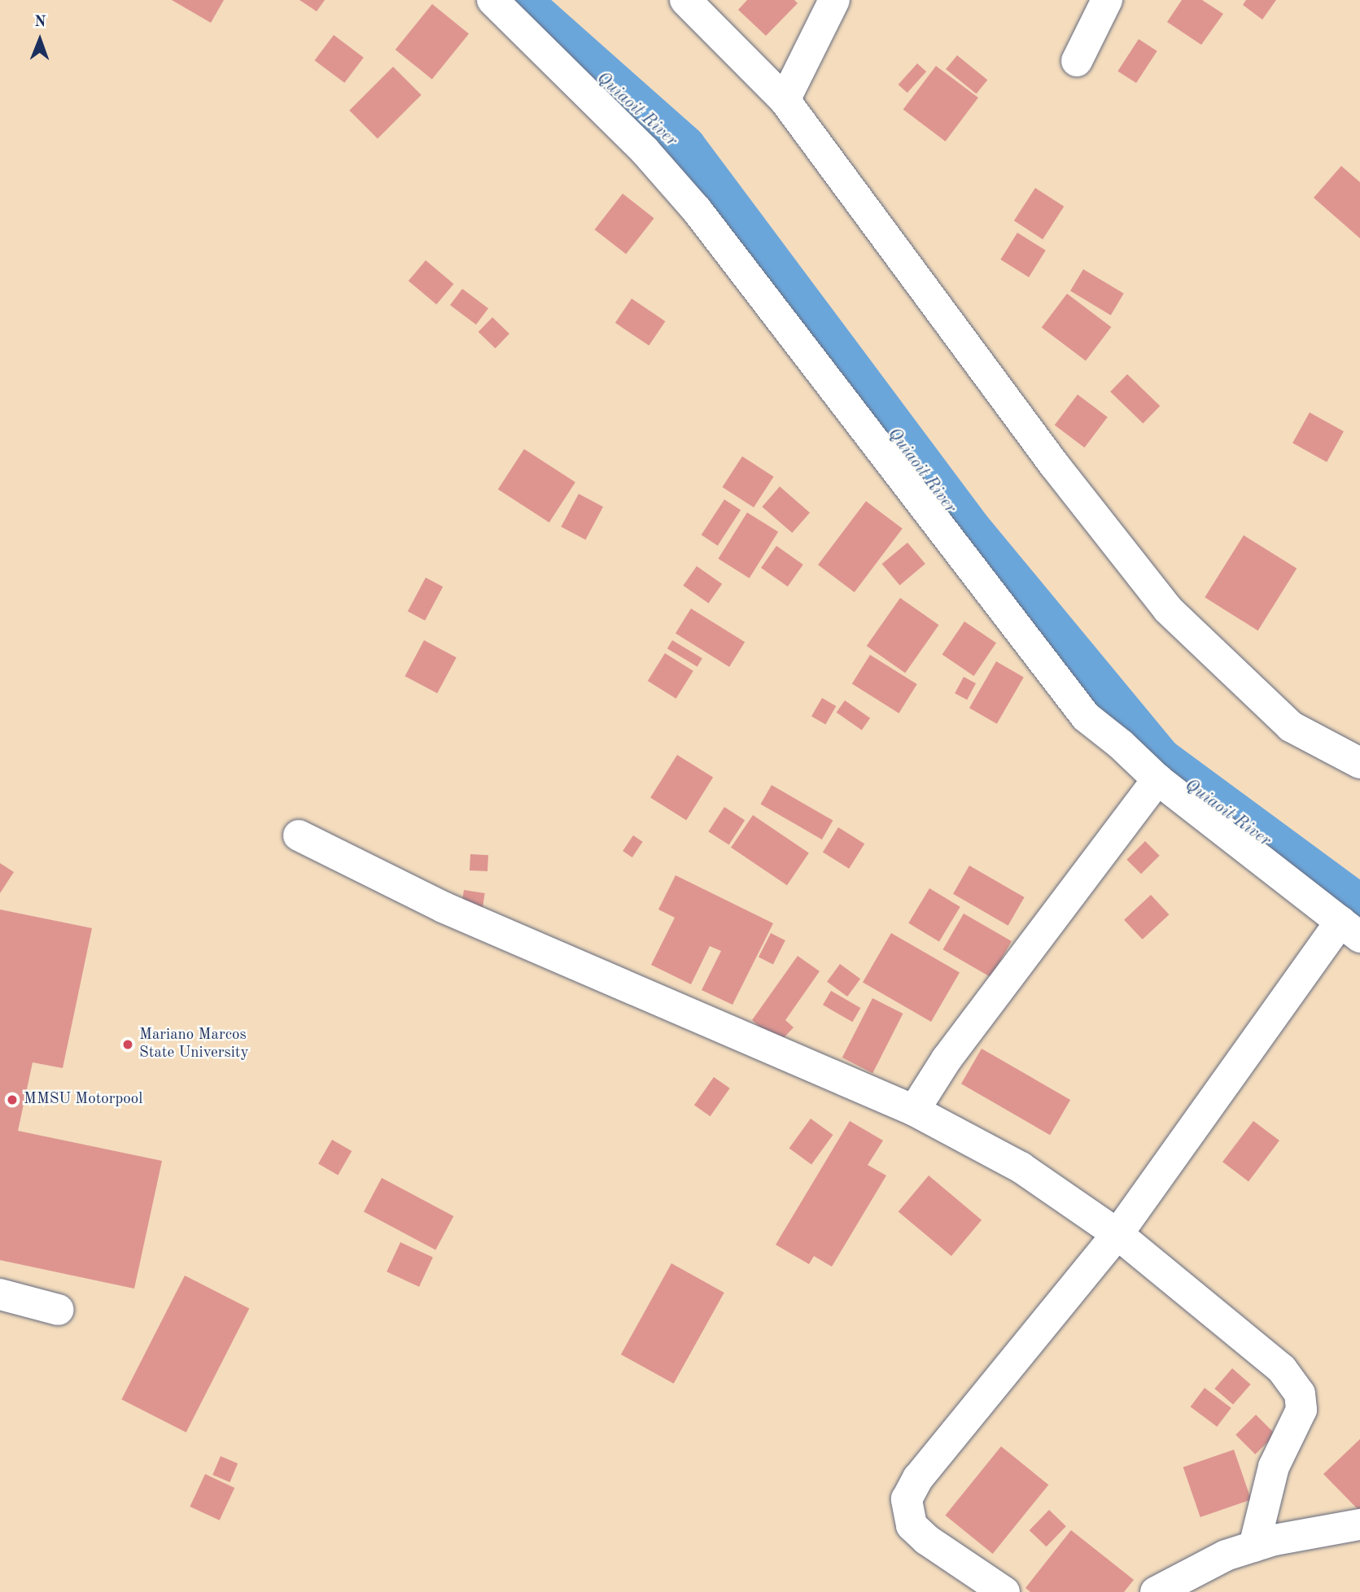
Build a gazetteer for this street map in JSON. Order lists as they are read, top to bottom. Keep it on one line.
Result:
{"water":["Quiaoit River"],"places":["Mariano Marcos State University","MMSU Motorpool"],"north":"top"}
